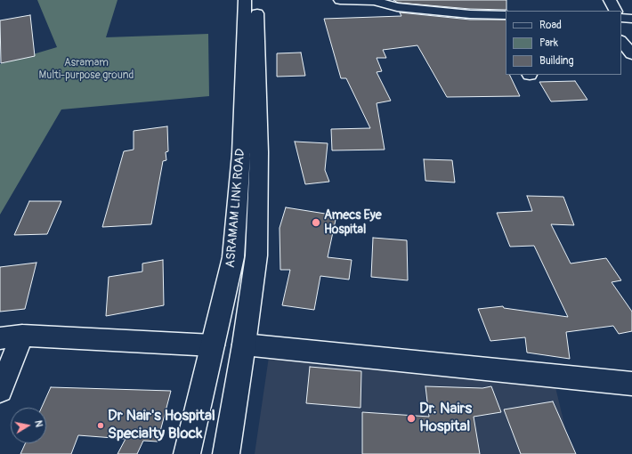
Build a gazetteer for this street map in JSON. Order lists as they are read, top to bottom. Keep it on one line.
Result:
{"streets":{"main road":["ASRAMAM LINK ROAD"]},"parks":["Asramam Multi-purpose ground"],"places":["Amecs Eye Hospital","Dr. Nairs Hospital","Dr Nair's Hospital Specialty Block"],"legend":["Road","Park","Building"],"north":"right"}
